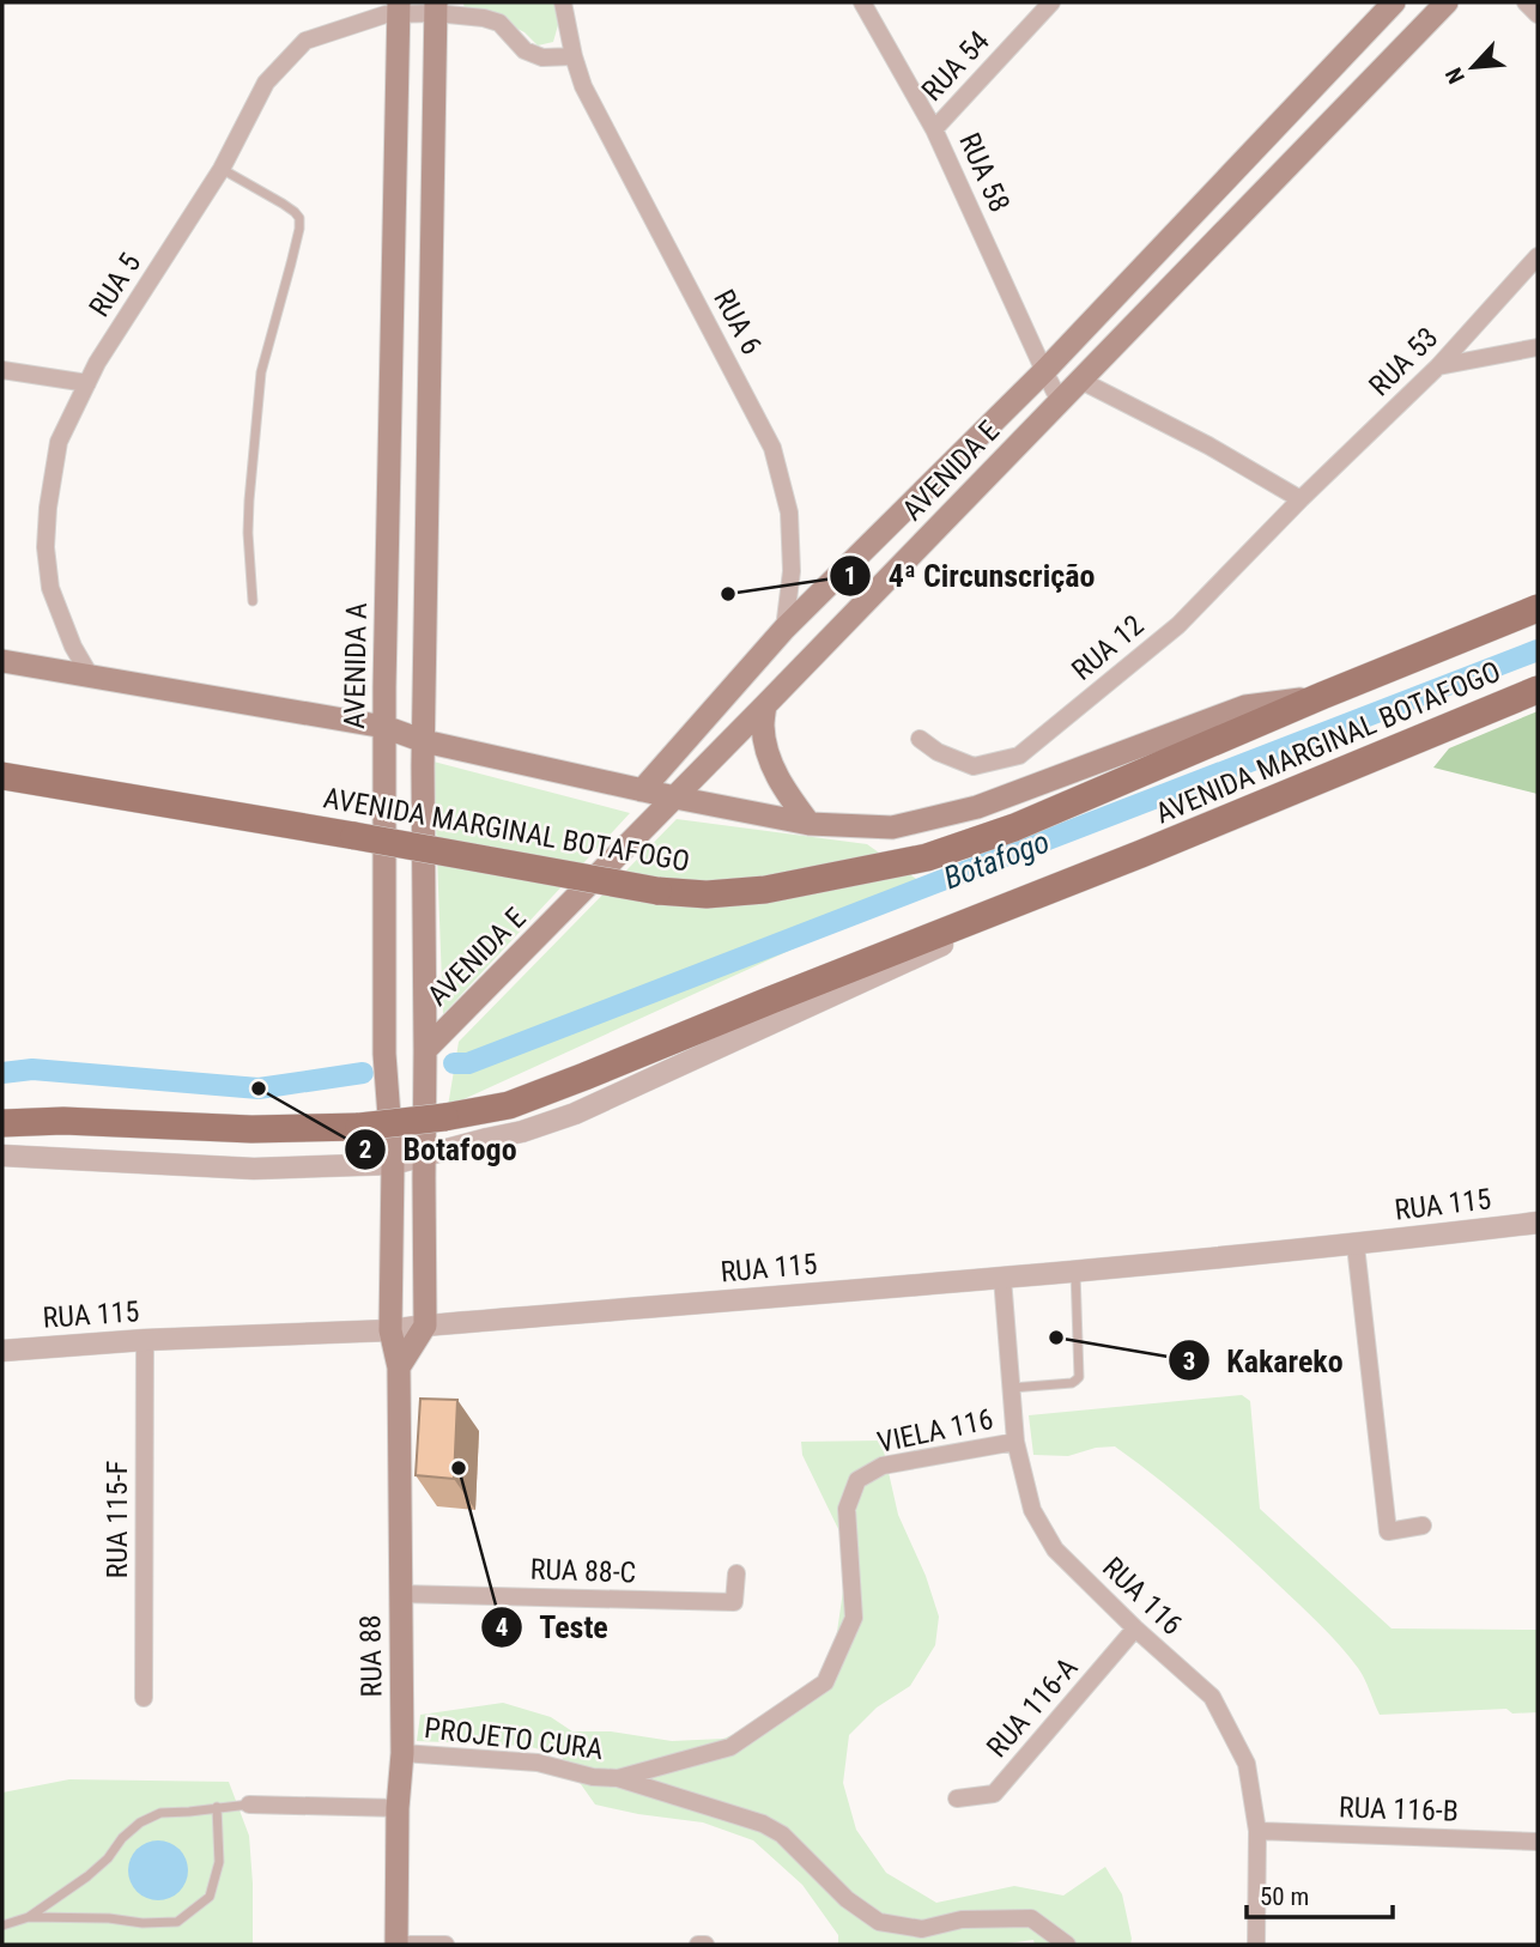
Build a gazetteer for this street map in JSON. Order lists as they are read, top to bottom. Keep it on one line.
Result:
{"streets":{"main road":["AVENIDA E","AVENIDA A","AVENIDA MARGINAL BOTAFOGO","RUA 88"],"street":["RUA 54","RUA 58","RUA 5","RUA 6","RUA 53","RUA 12","RUA 115","VIELA 116","RUA 115-F","RUA 88-C","RUA 116","RUA 116-A","PROJETO CURA","RUA 116-B"]},"crossings":[["RUA 54","RUA 58"],["RUA 58","AVENIDA E"],["RUA 5","RUA 6"],["RUA 5","AVENIDA A"],["RUA 5","AVENIDA MARGINAL BOTAFOGO"],["RUA 6","AVENIDA E"],["RUA 53","RUA 12"],["AVENIDA E","AVENIDA MARGINAL BOTAFOGO"],["AVENIDA A","AVENIDA MARGINAL BOTAFOGO"],["AVENIDA A","RUA 115"],["AVENIDA A","RUA 88"],["RUA 115","RUA 115-F"],["RUA 115","RUA 116"],["RUA 115","RUA 88"],["VIELA 116","RUA 116"],["VIELA 116","PROJETO CURA"],["RUA 88-C","RUA 88"],["RUA 116","RUA 116-A"],["RUA 116","RUA 116-B"],["RUA 88","PROJETO CURA"]],"water":["Botafogo"],"places":["4ª Circunscrição","Botafogo","Kakareko","Teste"],"scale_bar":"50 m","north":"bottom left"}
